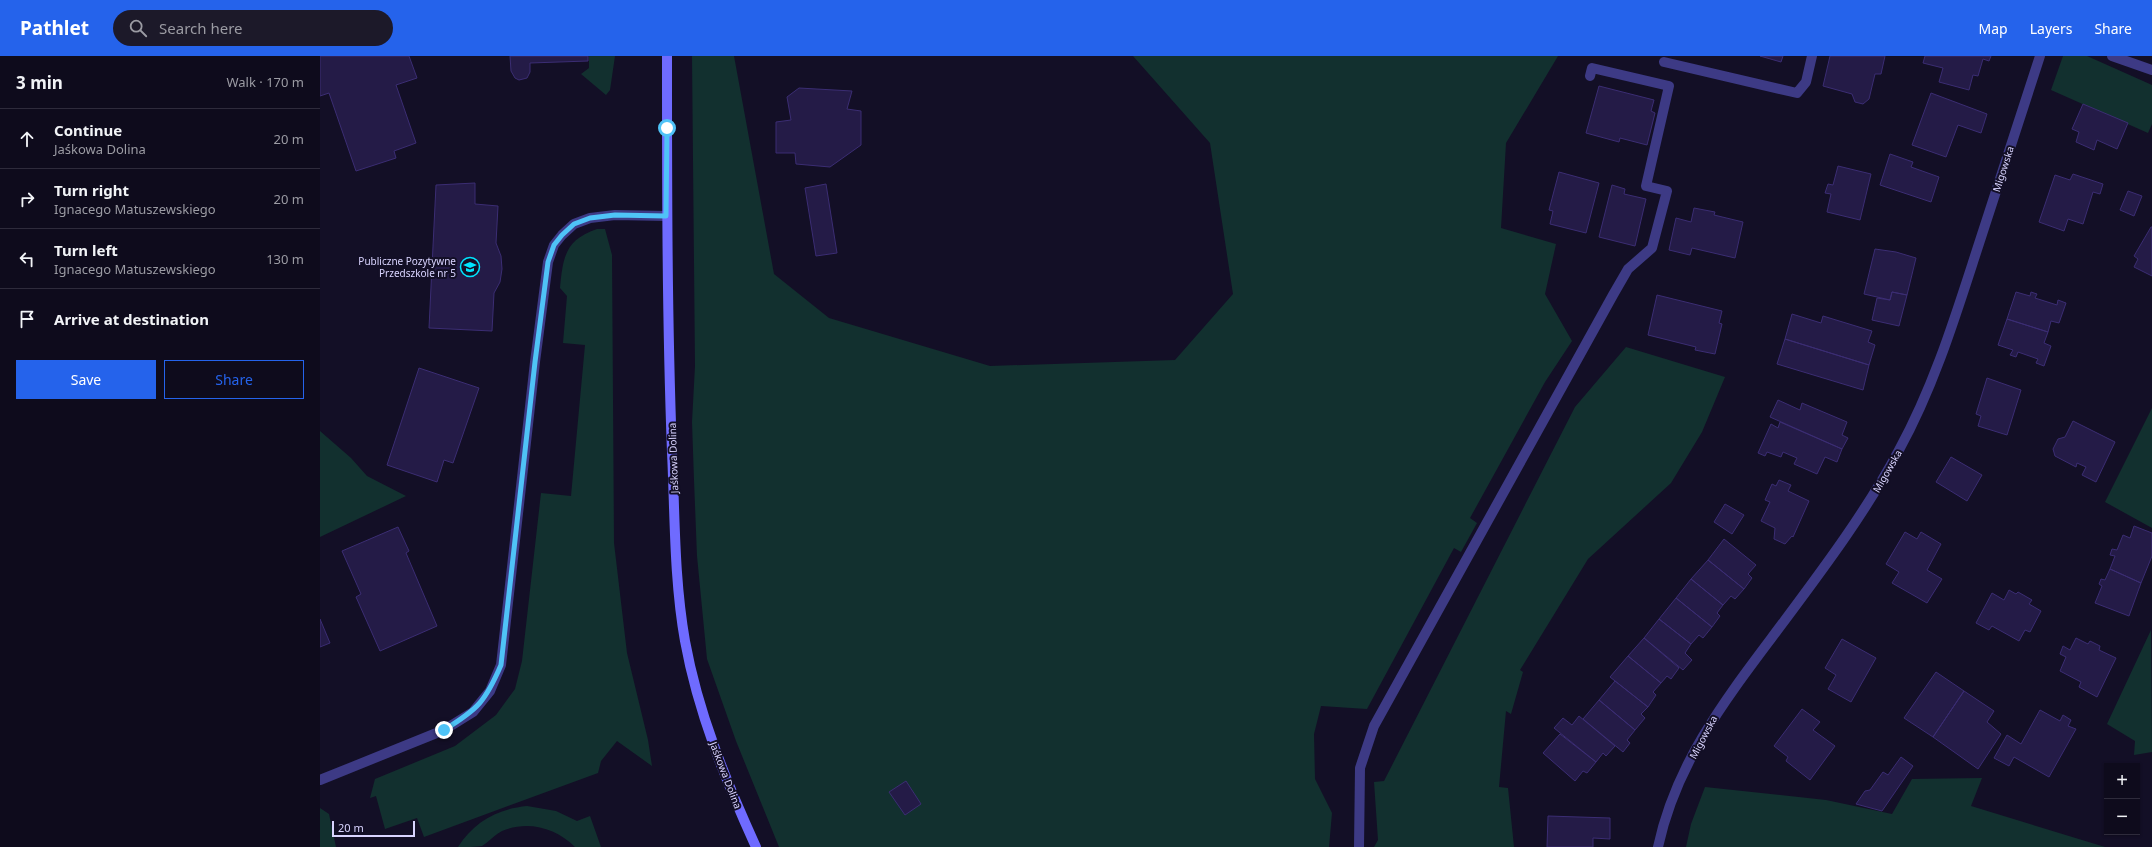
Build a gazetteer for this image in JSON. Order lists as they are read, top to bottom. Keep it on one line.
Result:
{"streets":{"street":["Migowska","Jaśkowa Dolina"]},"places":{"school or university":["Publiczne Pozytywne Przedszkole nr 5"]},"scale_bar":"20 m","page":{"header":"Pathlet","search":"Search here","nav":["Map","Layers","Share"],"heading":["3 min","Walk · 170 m"],"list":[["Continue","Jaśkowa Dolina","20 m"],["Turn right","Ignacego Matuszewskiego","20 m"],["Turn left","Ignacego Matuszewskiego","130 m"],"Arrive at destination"],"buttons":["Save","Share"],"map_buttons":["+","−"],"scale":"20 m"}}
